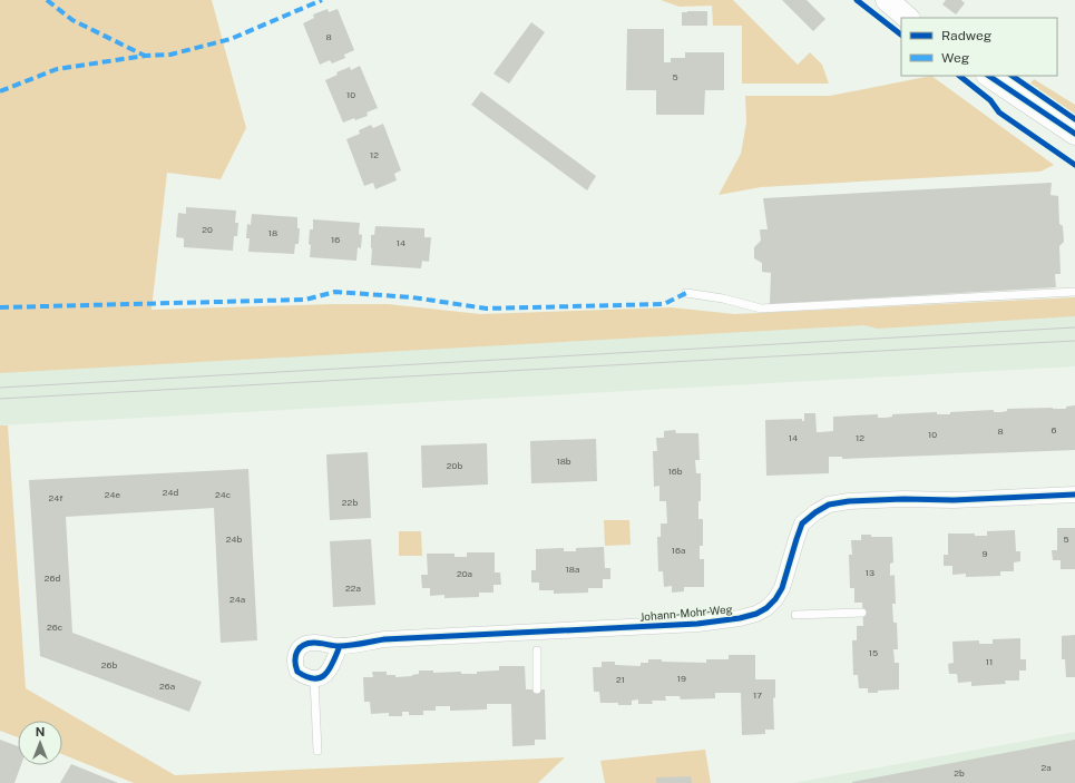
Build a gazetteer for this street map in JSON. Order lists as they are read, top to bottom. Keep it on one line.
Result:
{"streets":{"street":["Johann-Mohr-Weg"]},"house_numbers":["8","5","10","12","20","18","16","14","6","8","10","14","12","18b","20b","16b","24d","24e","24c","24f","22b","24b","5","16a","9","18a","13","20a","26d","22a","24a","26c","15","11","26b","19","21","26a","17","2a","2b"],"legend":["Radweg","Weg"],"north":"top"}
